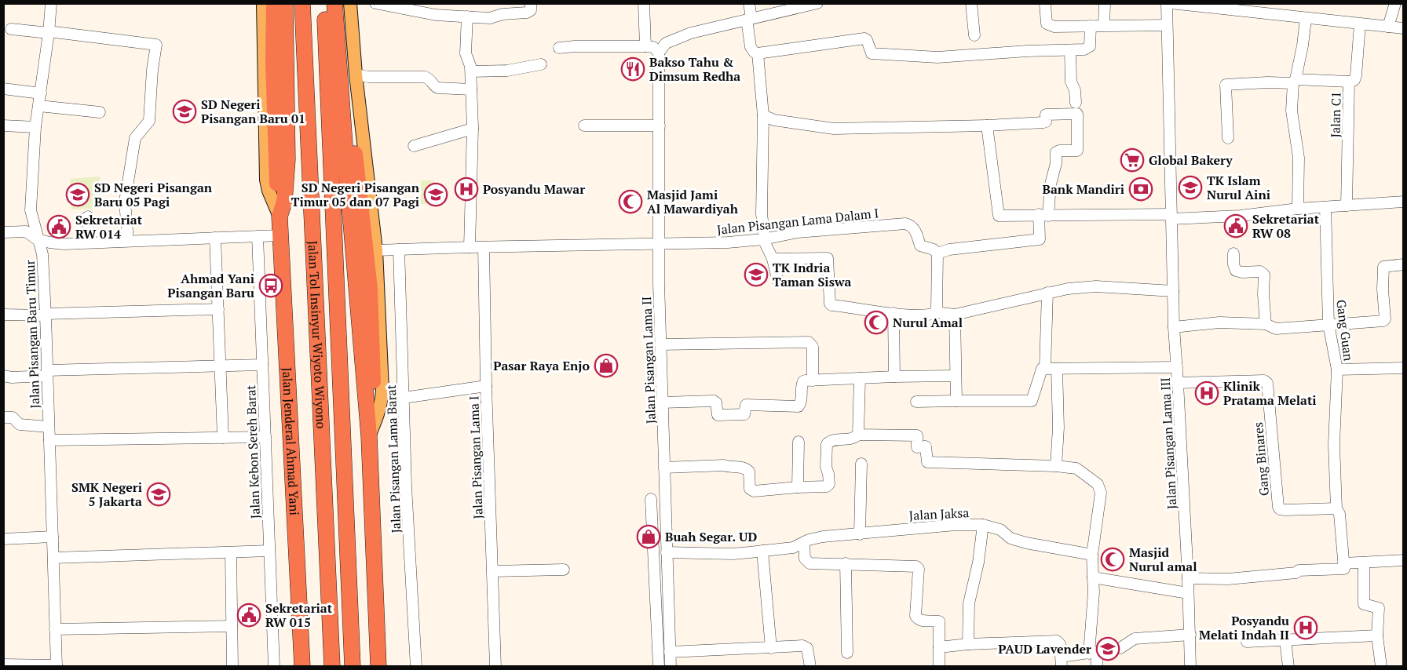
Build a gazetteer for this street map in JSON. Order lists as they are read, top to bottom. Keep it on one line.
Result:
{"streets":{"highway":["Jalan Tol Insinyur Wiyoto Wiyono","Jalan Jenderal Ahmad Yani"],"street":["Jalan C1","Jalan Pisangan Lama Dalam I","Gang Guan","Jalan Pisangan Baru Timur","Jalan Pisangan Lama II","Jalan Pisangan Lama III","Jalan Kebon Sereh Barat","Jalan Pisangan Lama I","Jalan Pisangan Lama Barat","Gang Binares","Jalan Jaksa"]},"crossings":[["Jalan Pisangan Lama Dalam I","Jalan Pisangan Lama II"],["Jalan Pisangan Lama Dalam I","Jalan Pisangan Lama I"],["Jalan Pisangan Lama Dalam I","Jalan Pisangan Lama Barat"],["Gang Guan","Gang Binares"],["Jalan Pisangan Lama II","Jalan Jaksa"],["Jalan Pisangan Lama III","Gang Binares"]],"places":{"restaurant":["Bakso Tahu & Dimsum Redha"],"school or university":["SD Negeri Pisangan Baru 01","TK Islam Nurul Aini","SD Negeri Pisangan Baru 05 Pagi","SD Negeri Pisangan Timur 05 dan 07 Pagi","TK Indria Taman Siswa","SMK Negeri 5 Jakarta","PAUD Lavender"],"supermarket":["Global Bakery"],"hospital":["Posyandu Mawar","Klinik Pratama Melati","Posyandu Melati Indah II"],"bank":["Bank Mandiri"],"mosque":["Masjid Jami Al Mawardiyah","Nurul Amal","Masjid Nurul amal"],"public building":["Sekretariat RW 08","Sekretariat RW 014","Sekretariat RW 015"],"bus stop":["Ahmad Yani Pisangan Baru"],"shop":["Pasar Raya Enjo","Buah Segar. UD"]}}
